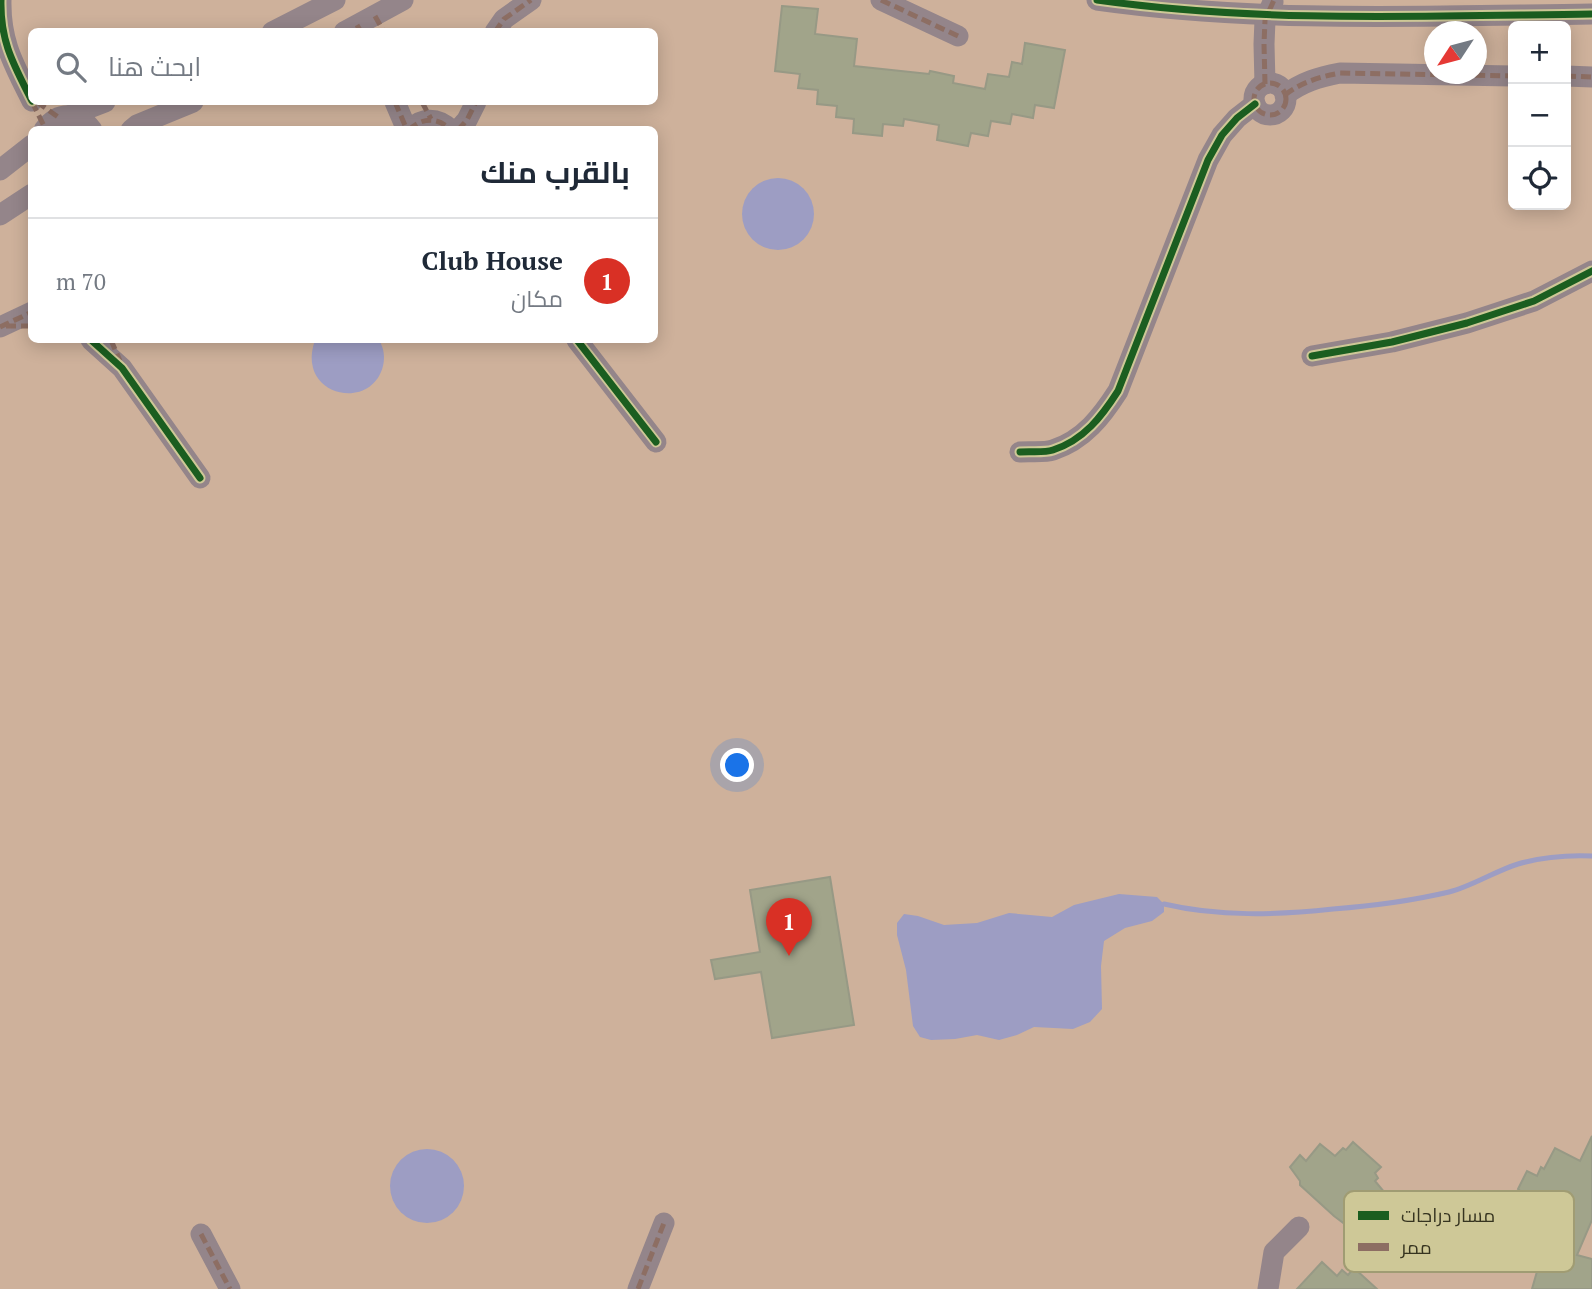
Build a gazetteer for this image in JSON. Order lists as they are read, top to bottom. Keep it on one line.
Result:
{"legend":["مسار دراجات","ممر"],"north":"bottom left","page":{"map_buttons":["+","−"],"search":"ابحث هنا","heading":"بالقرب منك","list":[{"mark":"1","name":"Club House","note":"مكان","value":"70 m"}],"pins":"1"}}
